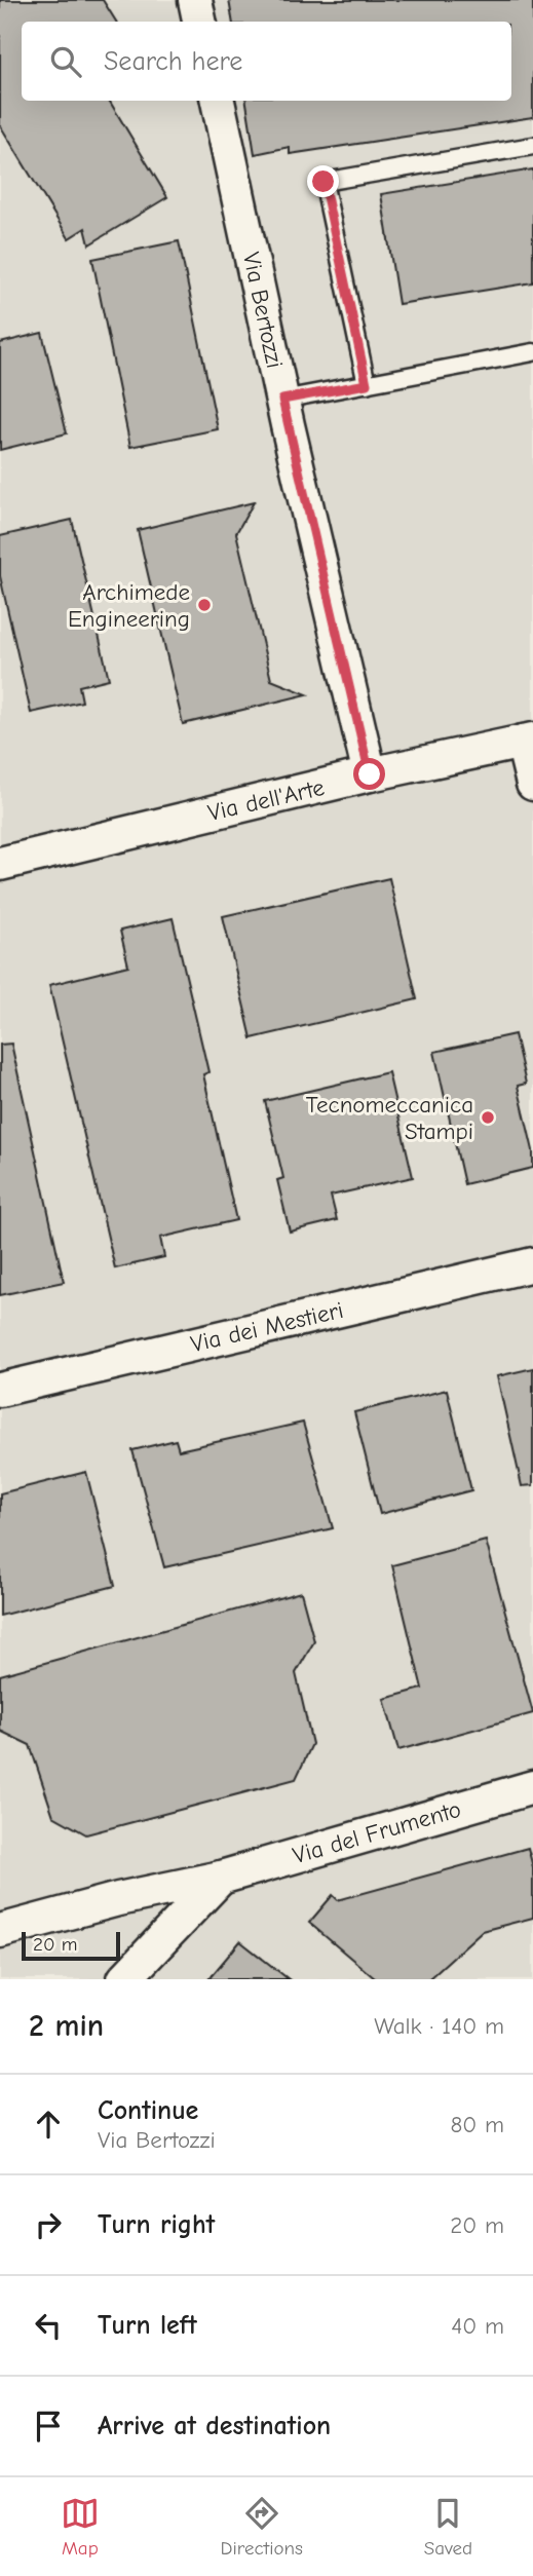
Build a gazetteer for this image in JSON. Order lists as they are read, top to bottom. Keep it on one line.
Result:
{"streets":{"street":["Via Bertozzi","Via dell'Arte","Via dei Mestieri","Via del Frumento"]},"crossings":[["Via Bertozzi","Via dell'Arte"]],"places":["Archimede Engineering","Tecnomeccanica Stampi"],"scale_bar":"20 m","page":{"search":"Search here","scale":"20 m","heading":["2 min","Walk · 140 m"],"list":[["Continue","Via Bertozzi","80 m"],["Turn right","20 m"],["Turn left","40 m"],"Arrive at destination"],"nav":["Map","Directions","Saved"]}}
